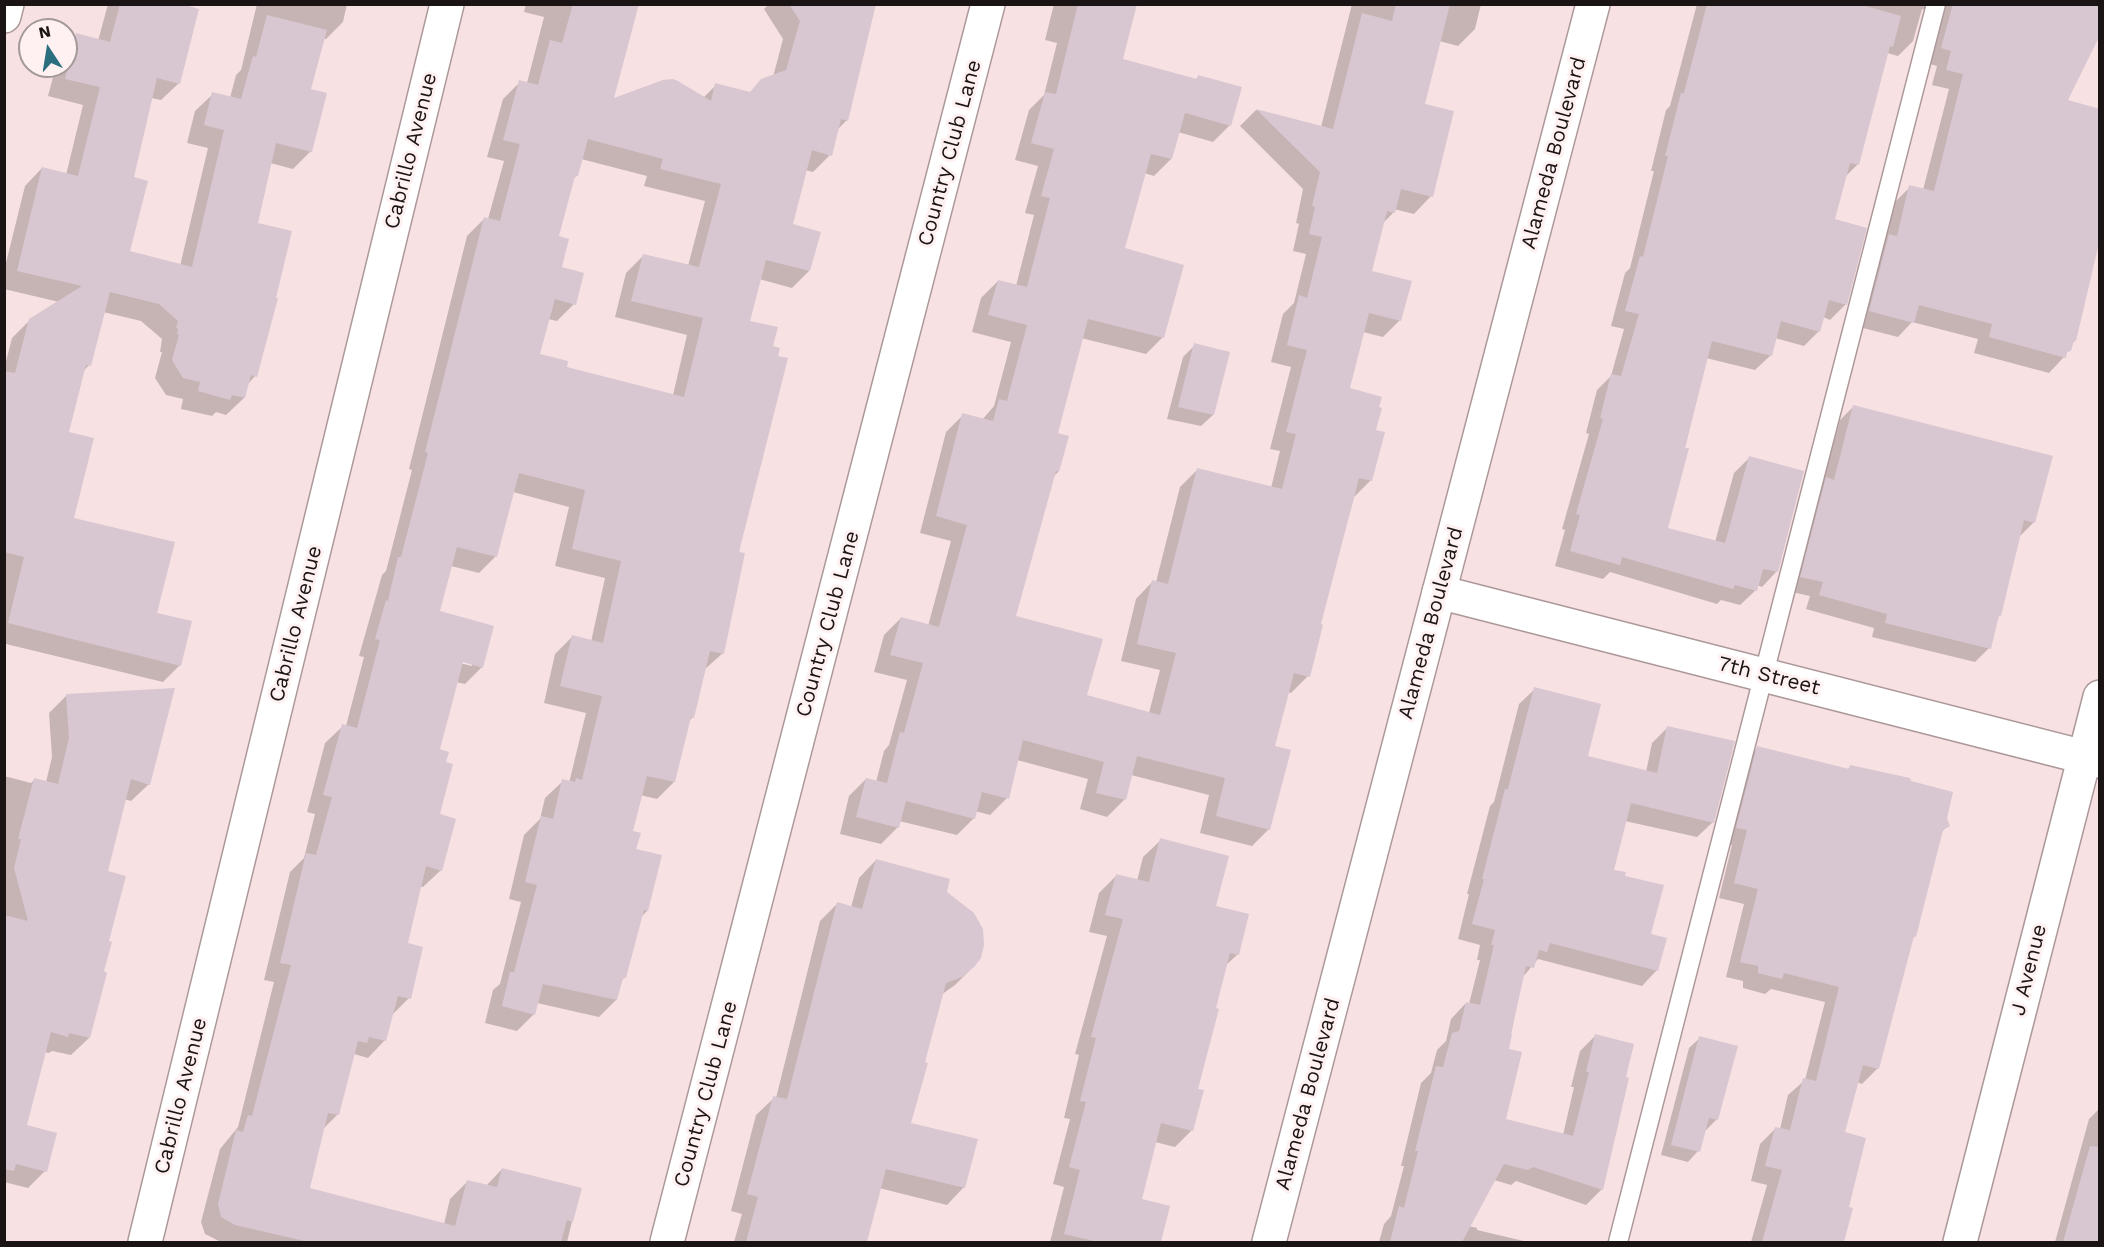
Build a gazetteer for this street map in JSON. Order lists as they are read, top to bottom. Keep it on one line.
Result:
{"streets":{"street":["Cabrillo Avenue","Country Club Lane","Alameda Boulevard","7th Street","J Avenue"]},"crossings":[["Alameda Boulevard","7th Street"],["7th Street","J Avenue"]],"north":"top"}
